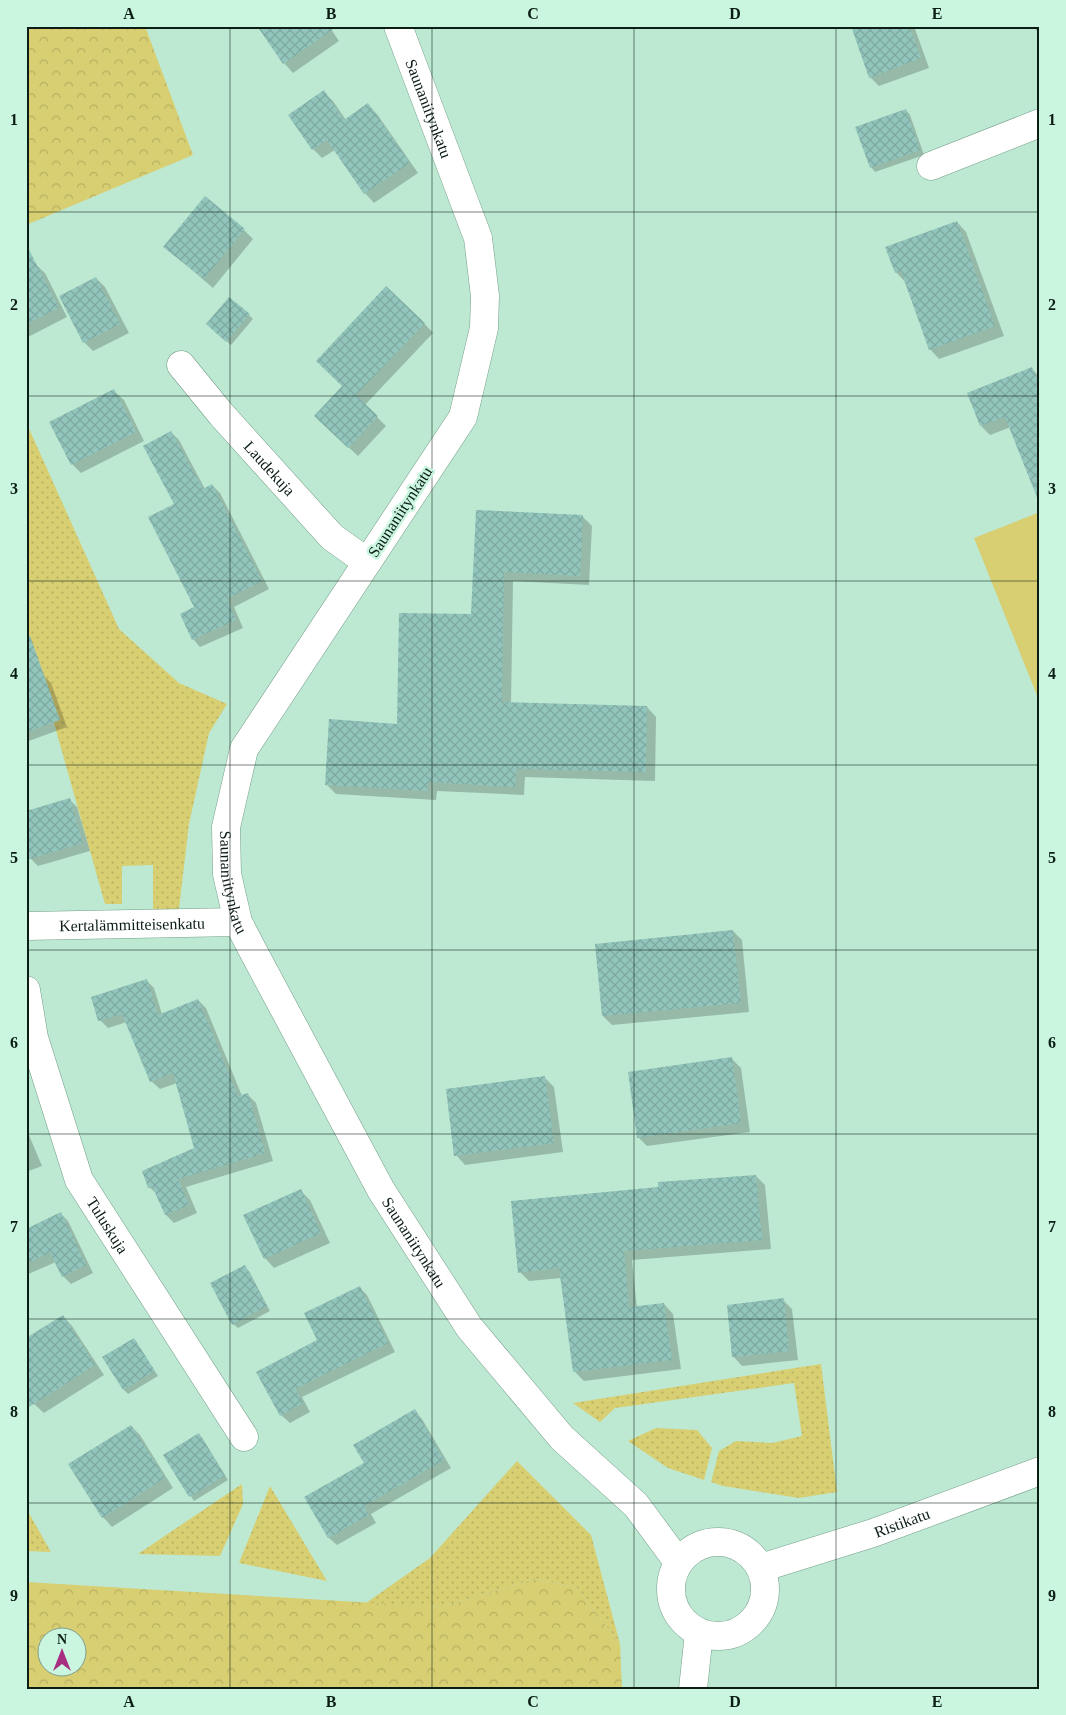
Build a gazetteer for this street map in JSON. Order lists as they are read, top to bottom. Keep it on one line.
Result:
{"streets":{"street":["Saunaniitynkatu","Laudekuja","Kertalämmitteisenkatu","Tuluskuja","Ristikatu"]},"crossings":[["Saunaniitynkatu","Laudekuja"],["Saunaniitynkatu","Kertalämmitteisenkatu"],["Saunaniitynkatu","Ristikatu"]],"north":"top","grid":{"columns":["A","B","C","D","E"],"rows":["1","2","3","4","5","6","7","8","9"]}}
